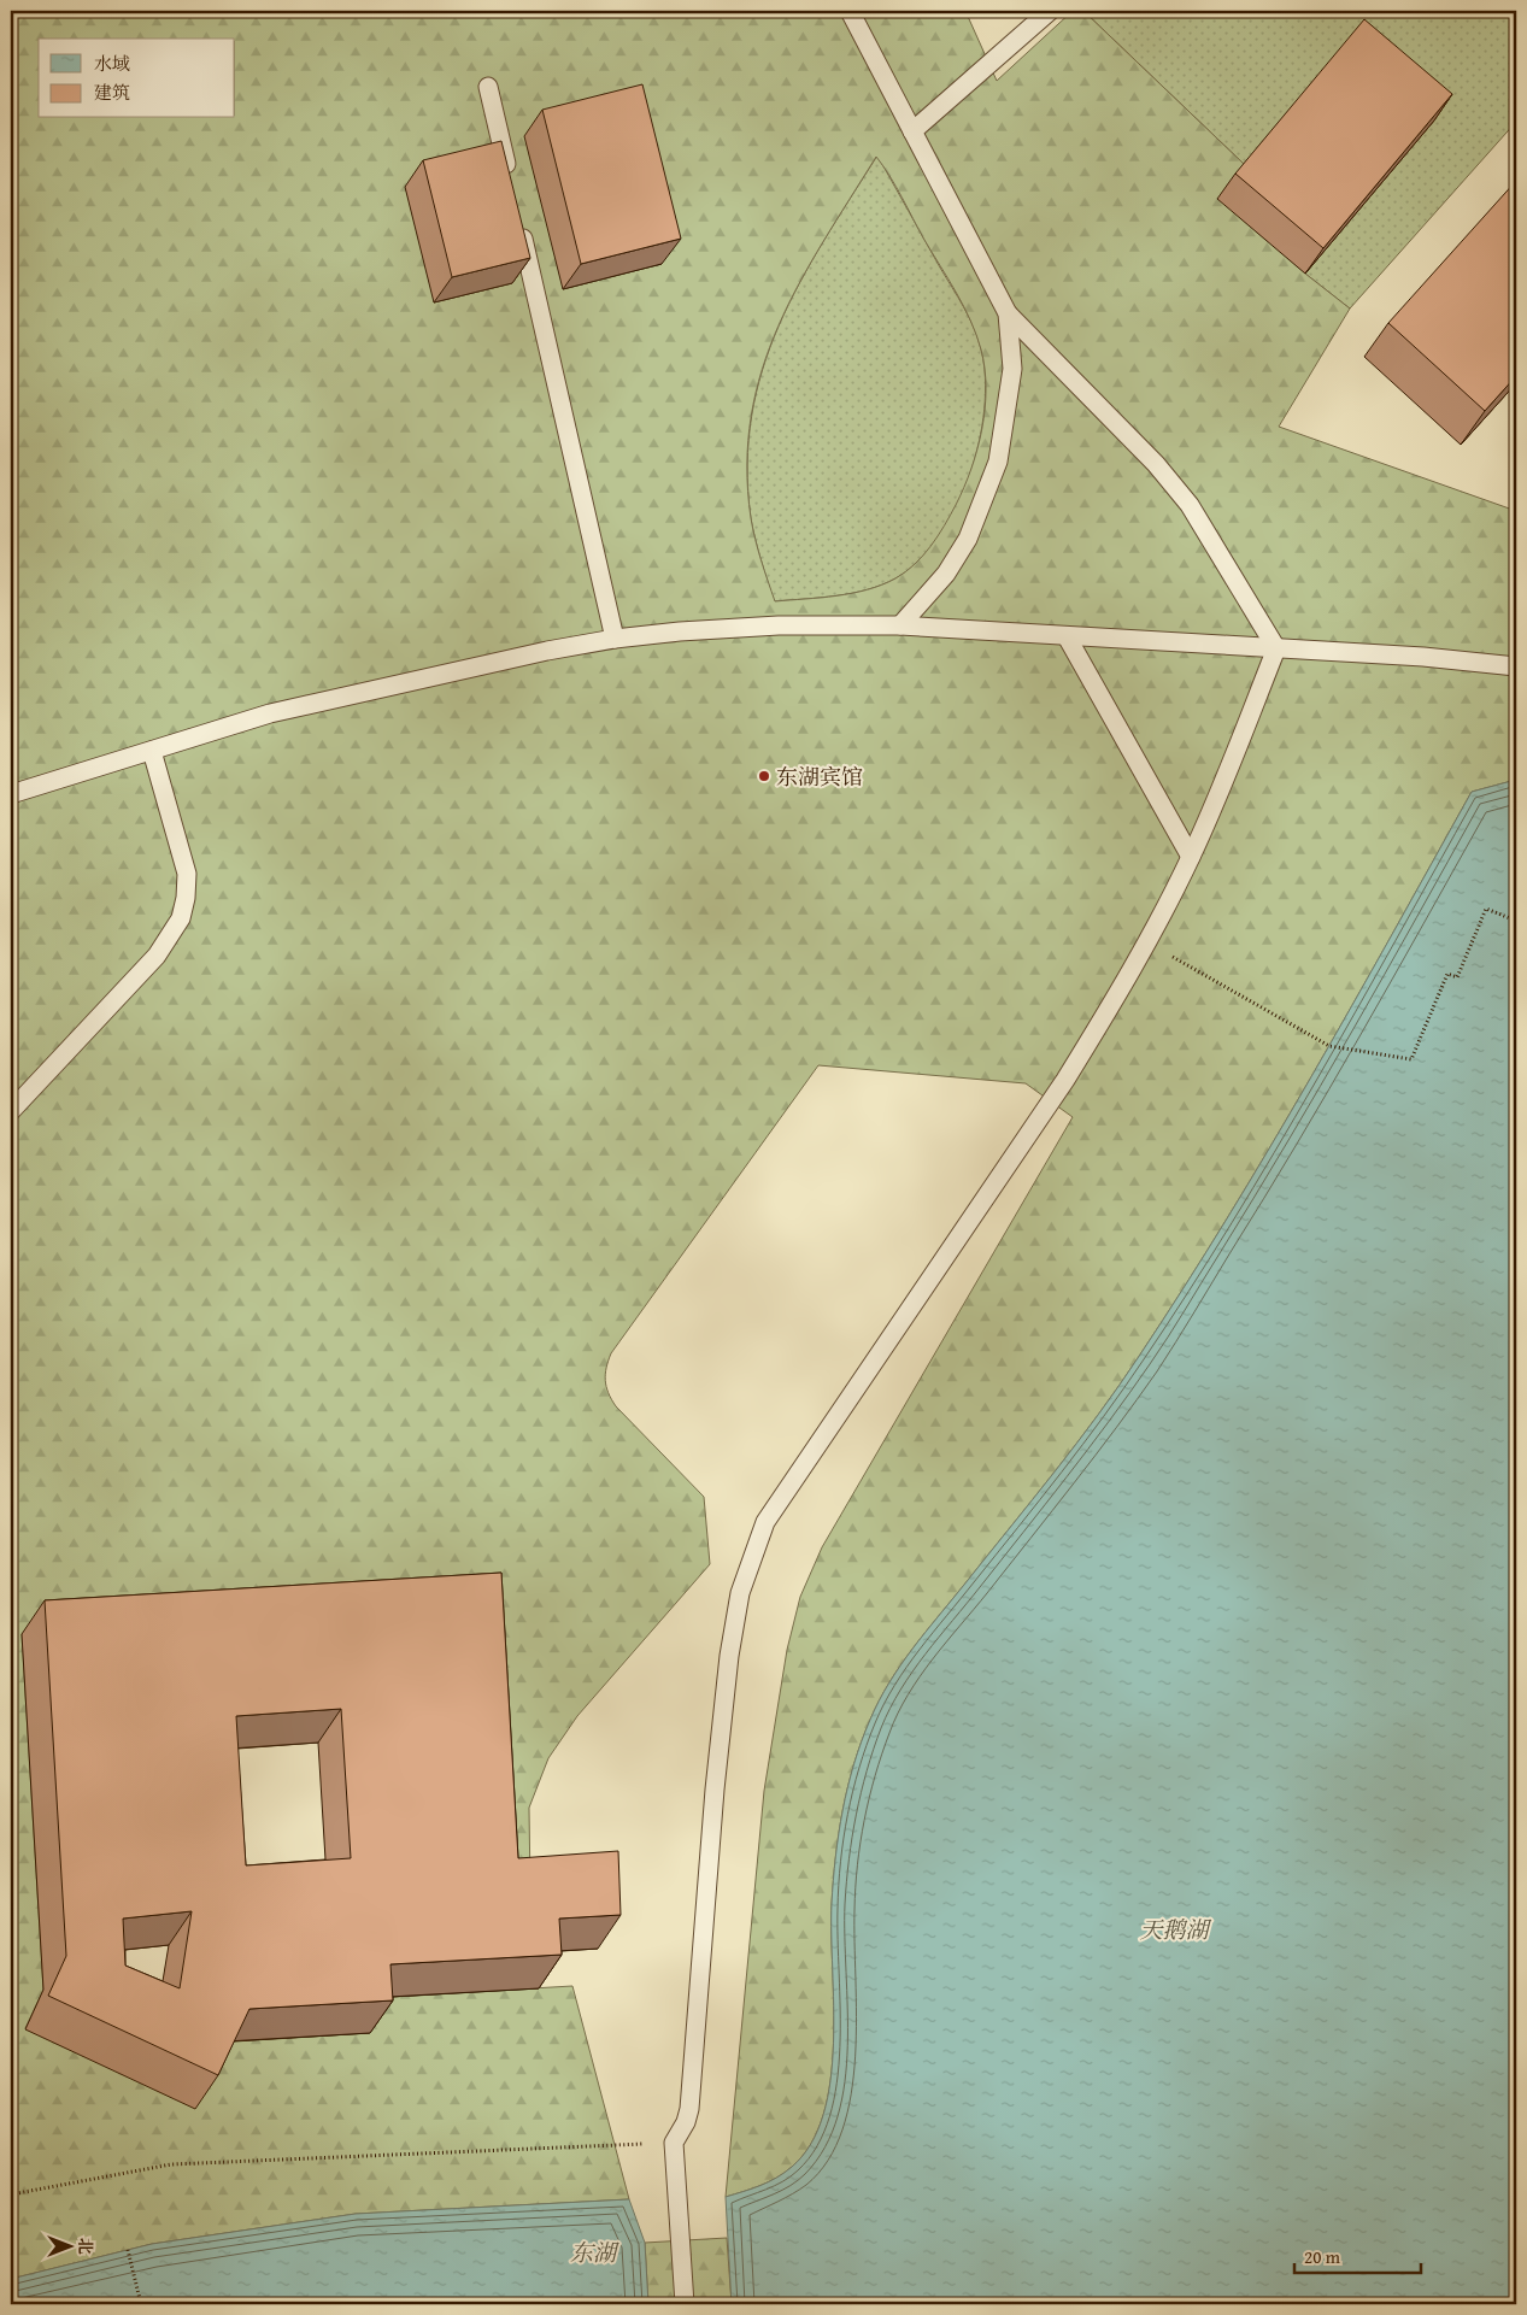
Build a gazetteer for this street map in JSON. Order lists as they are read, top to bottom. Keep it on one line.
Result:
{"water":["天鹅湖","东湖"],"places":["东湖宾馆"],"legend":["水域","建筑"],"scale_bar":"20 m","north":"right"}
